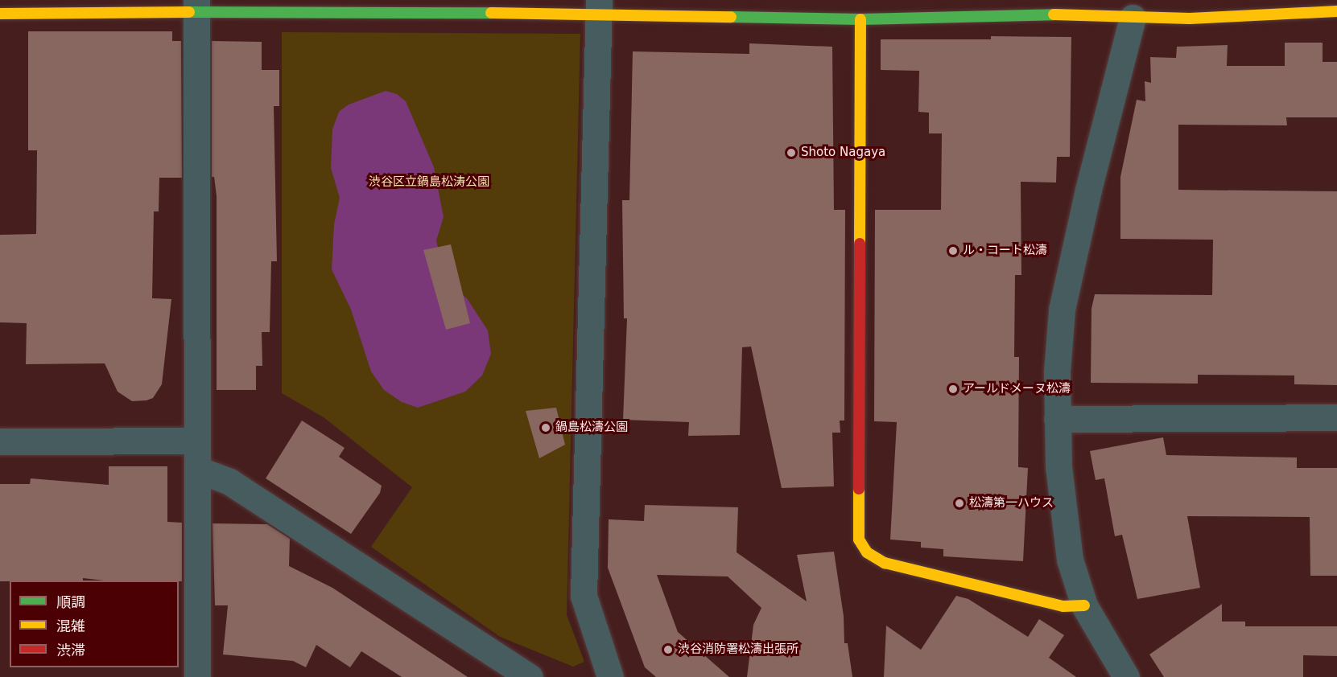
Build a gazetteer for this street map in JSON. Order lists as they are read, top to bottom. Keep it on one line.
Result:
{"parks":["渋谷区立鍋島松涛公園"],"places":["Shoto Nagaya","ル・コート松濤","アールドメーヌ松濤","鍋島松濤公園","松濤第一ハウス","渋谷消防署松濤出張所"],"legend":["順調","混雑","渋滞"]}
